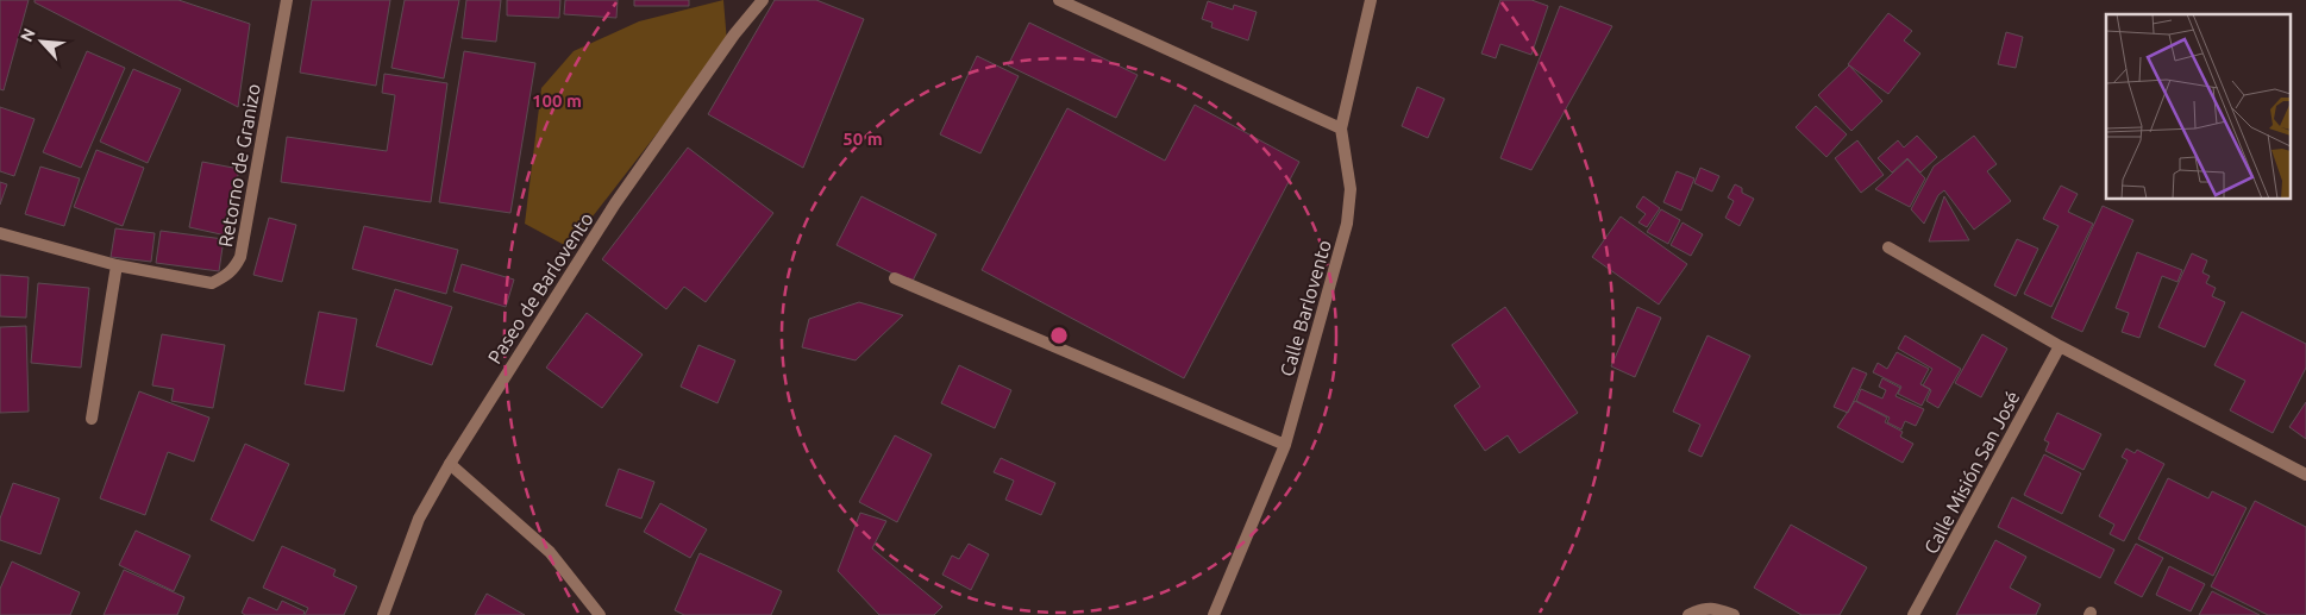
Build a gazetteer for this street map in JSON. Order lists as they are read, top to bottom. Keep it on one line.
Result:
{"streets":{"street":["Retorno de Granizo","Paseo de Barlovento","Calle Barlovento","Calle Misión San José"]},"north":"top left","rings":["100 m","50 m"]}
